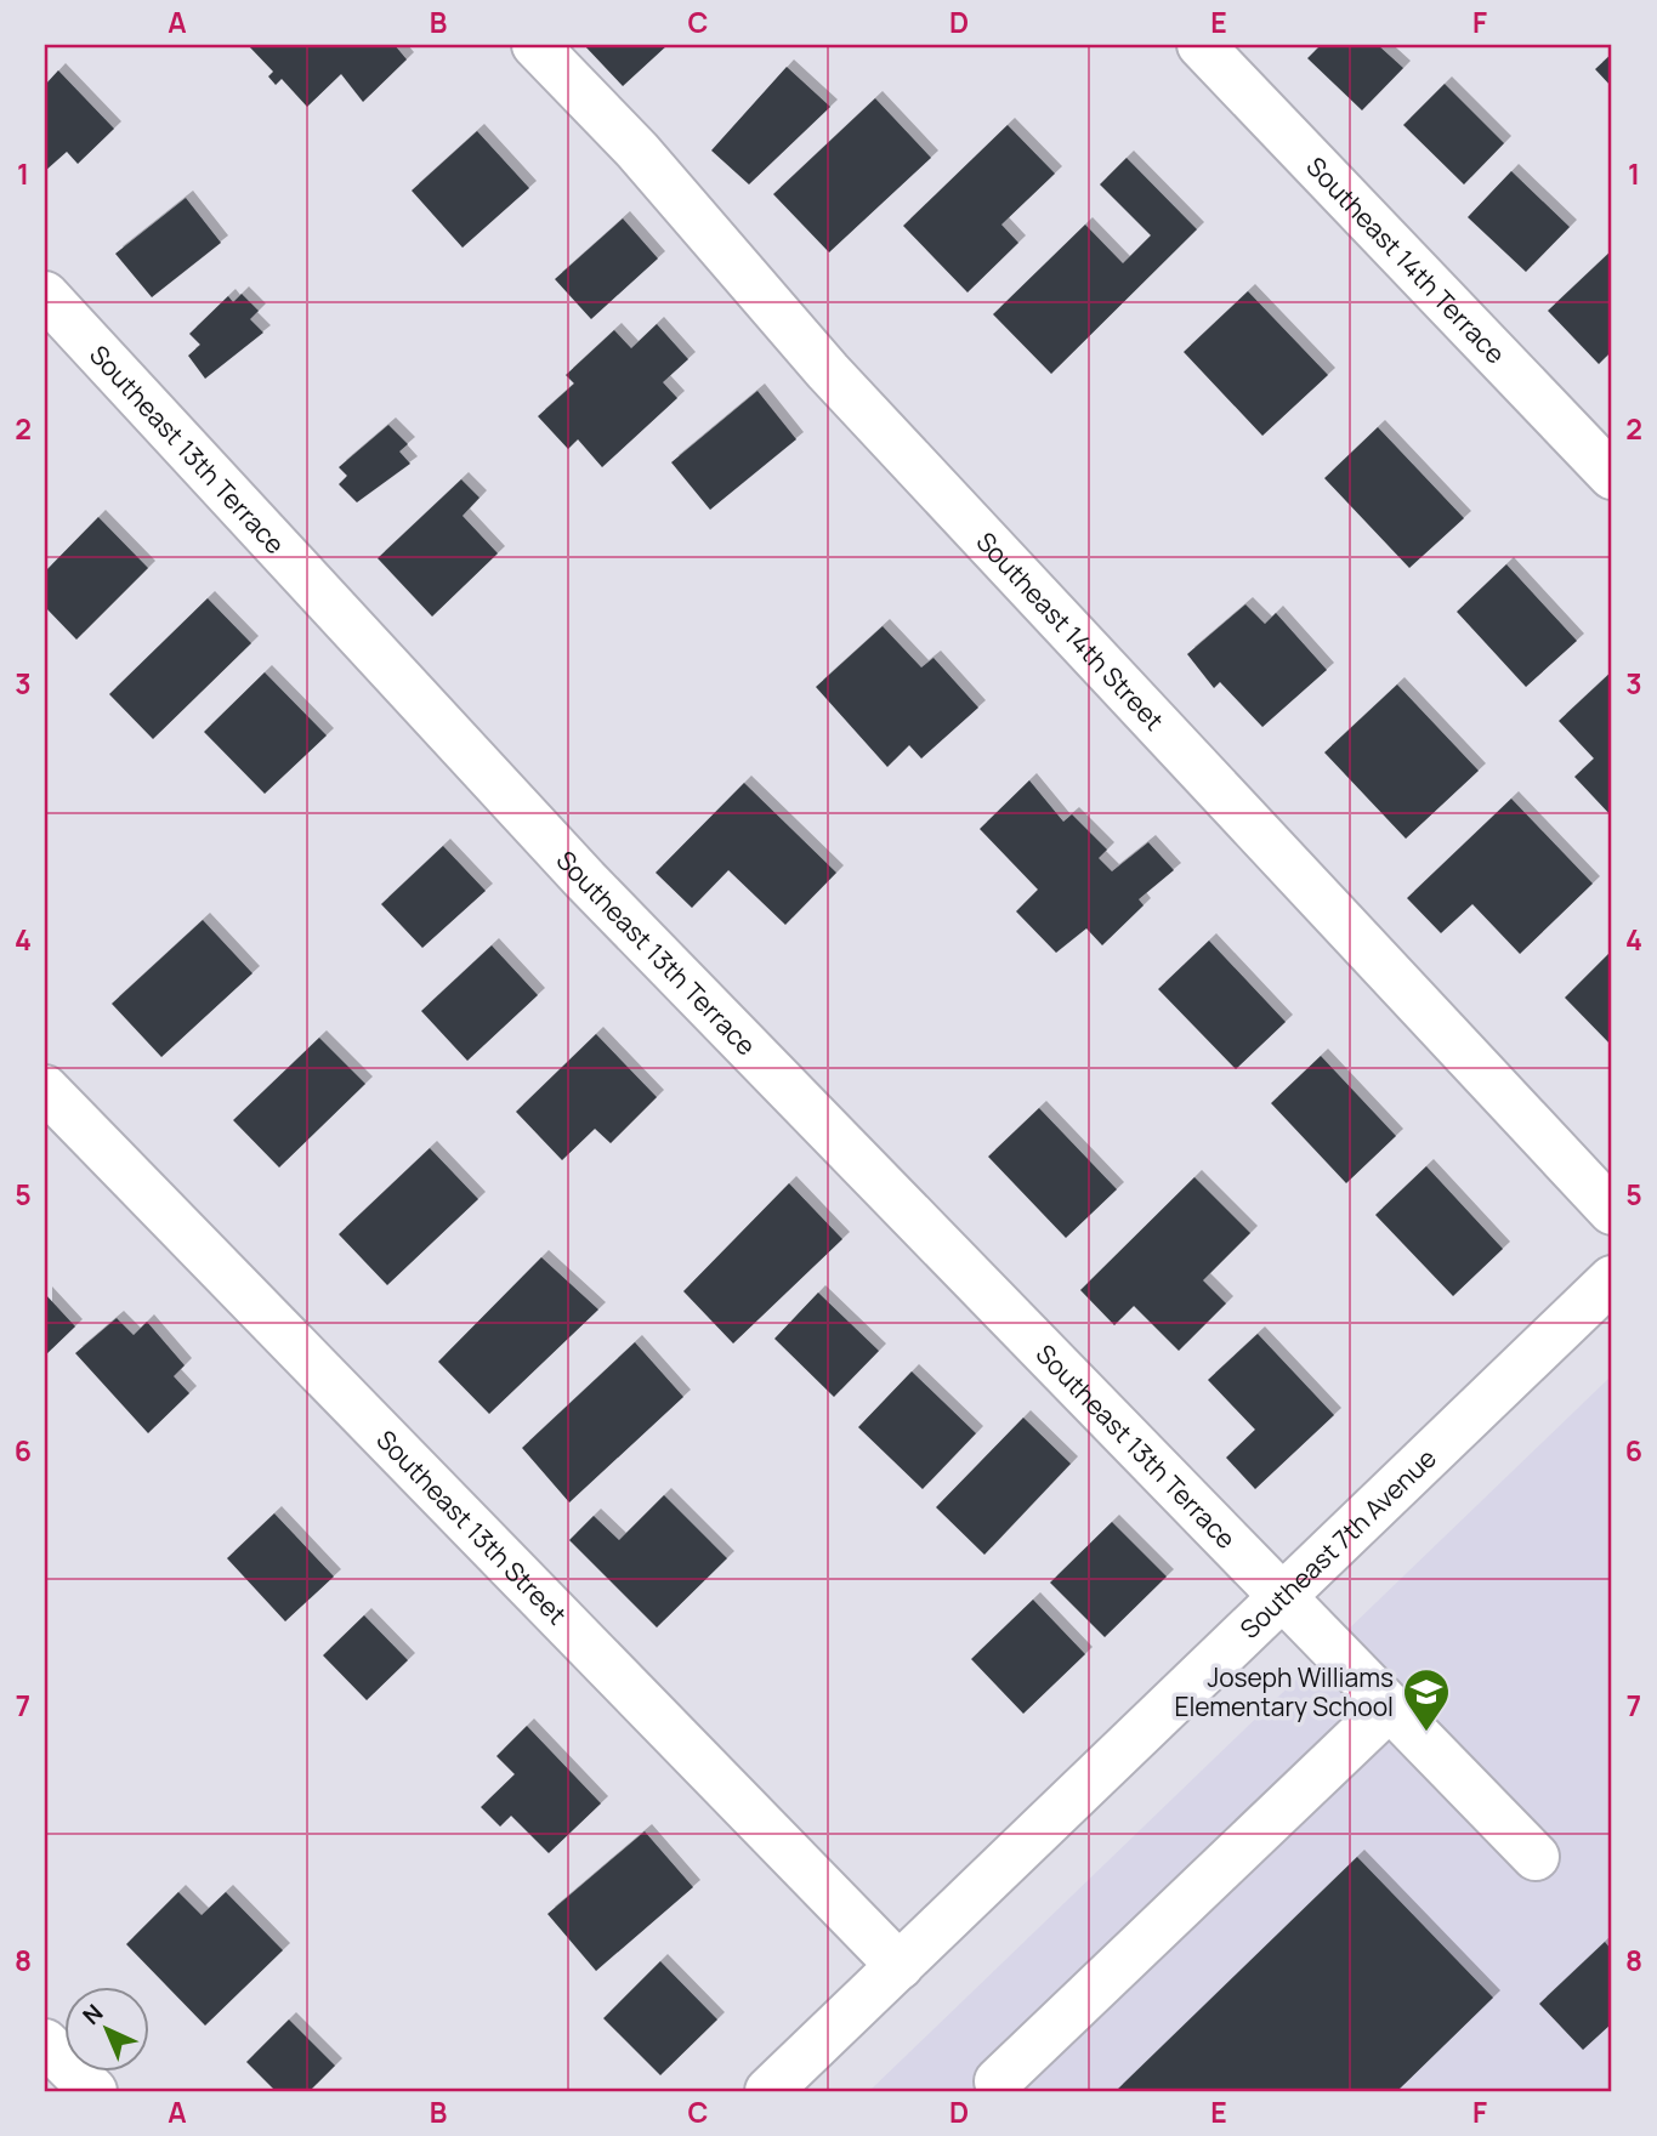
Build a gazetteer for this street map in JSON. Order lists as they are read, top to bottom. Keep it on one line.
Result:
{"streets":{"street":["Southeast 14th Terrace","Southeast 13th Terrace","Southeast 14th Street","Southeast 13th Street","Southeast 7th Avenue"]},"crossings":[["Southeast 13th Terrace","Southeast 7th Avenue"],["Southeast 13th Street","Southeast 7th Avenue"]],"places":{"school or university":["Joseph Williams Elementary School"]},"north":"top left","grid":{"columns":["A","B","C","D","E","F"],"rows":["1","2","3","4","5","6","7","8"]}}
